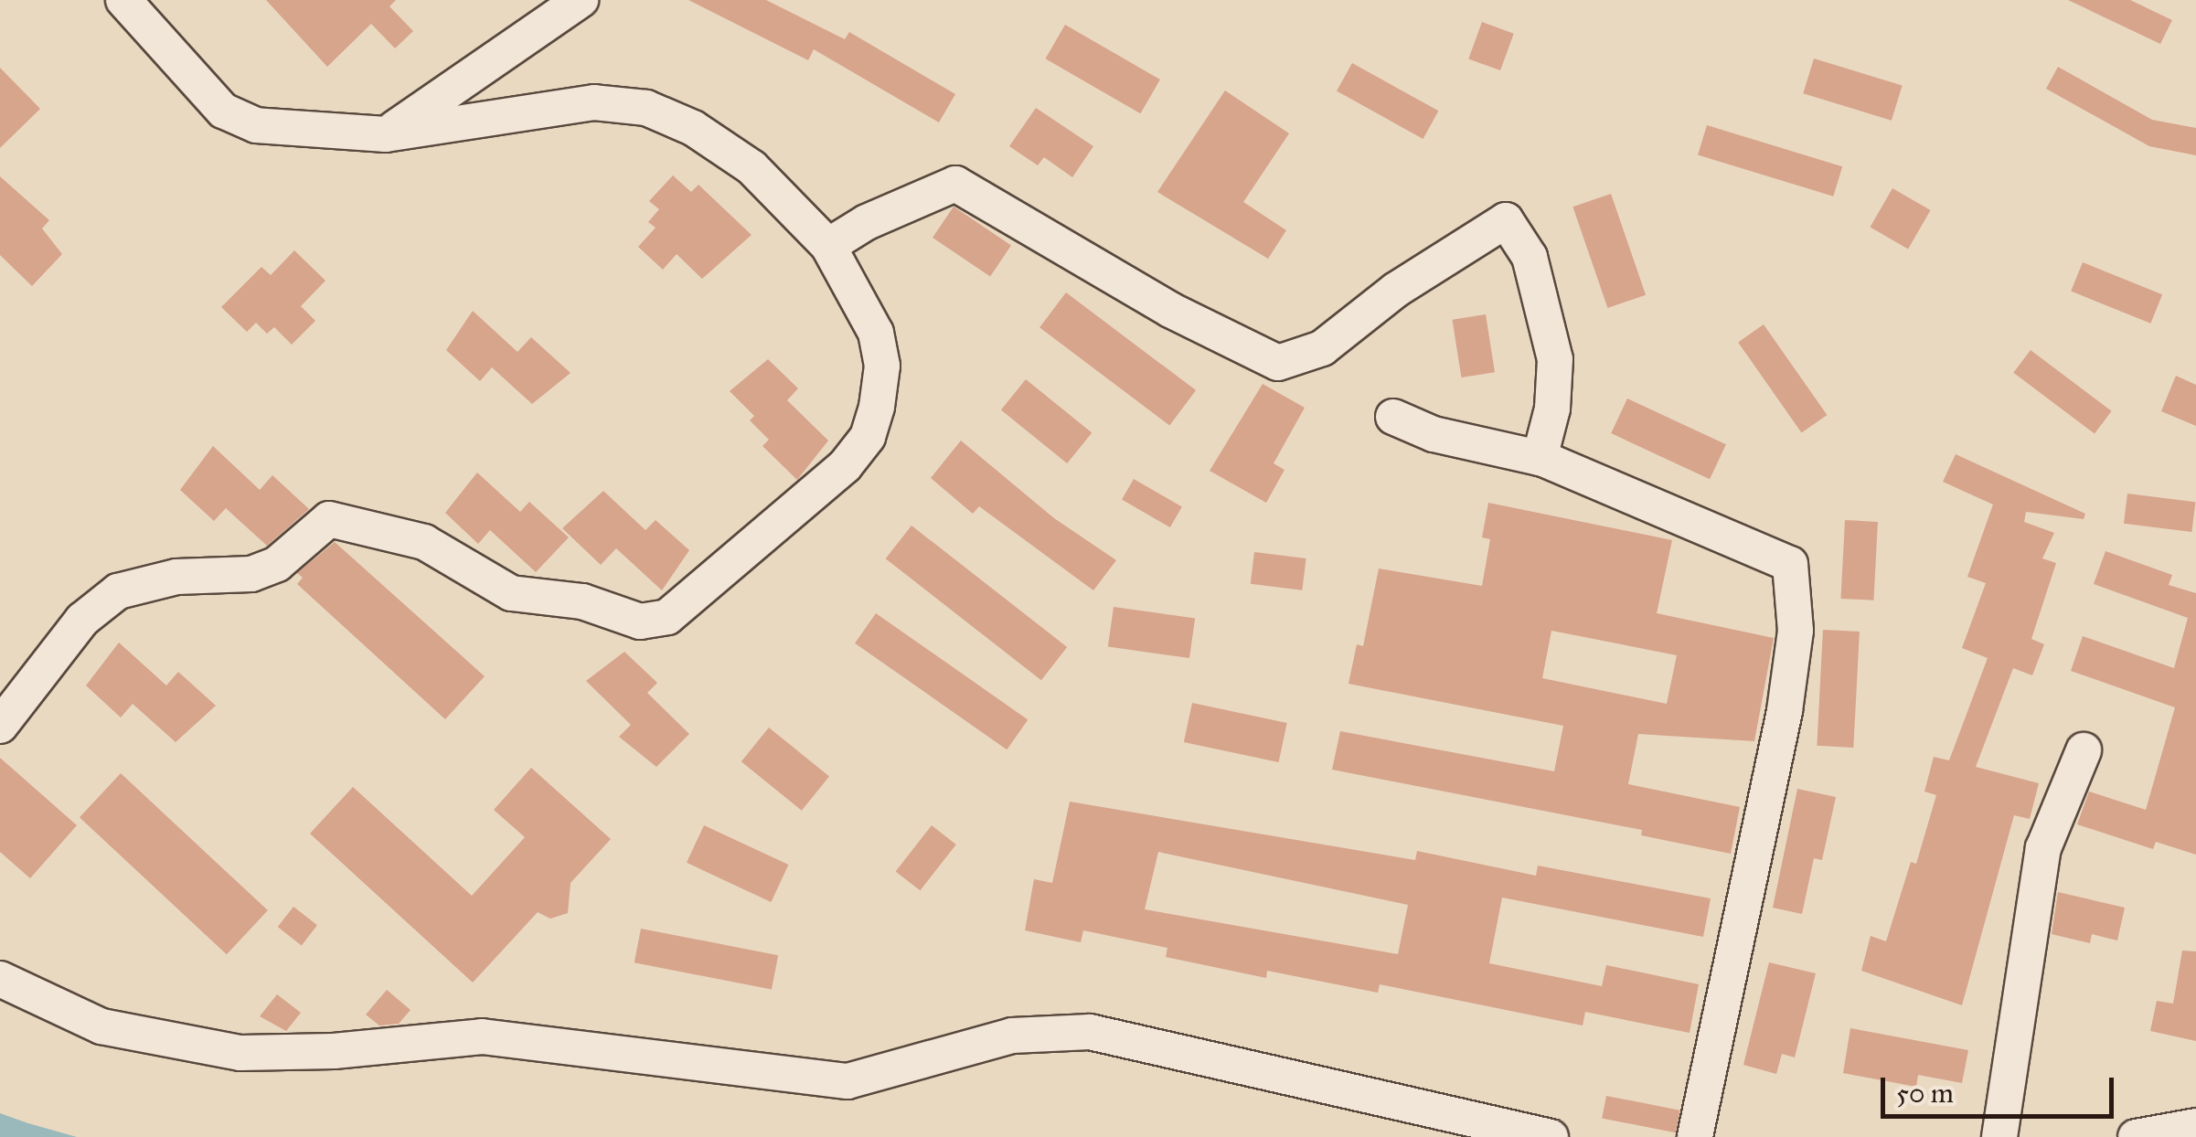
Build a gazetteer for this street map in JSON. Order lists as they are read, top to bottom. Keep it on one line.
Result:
{"scale_bar":"50 m"}
